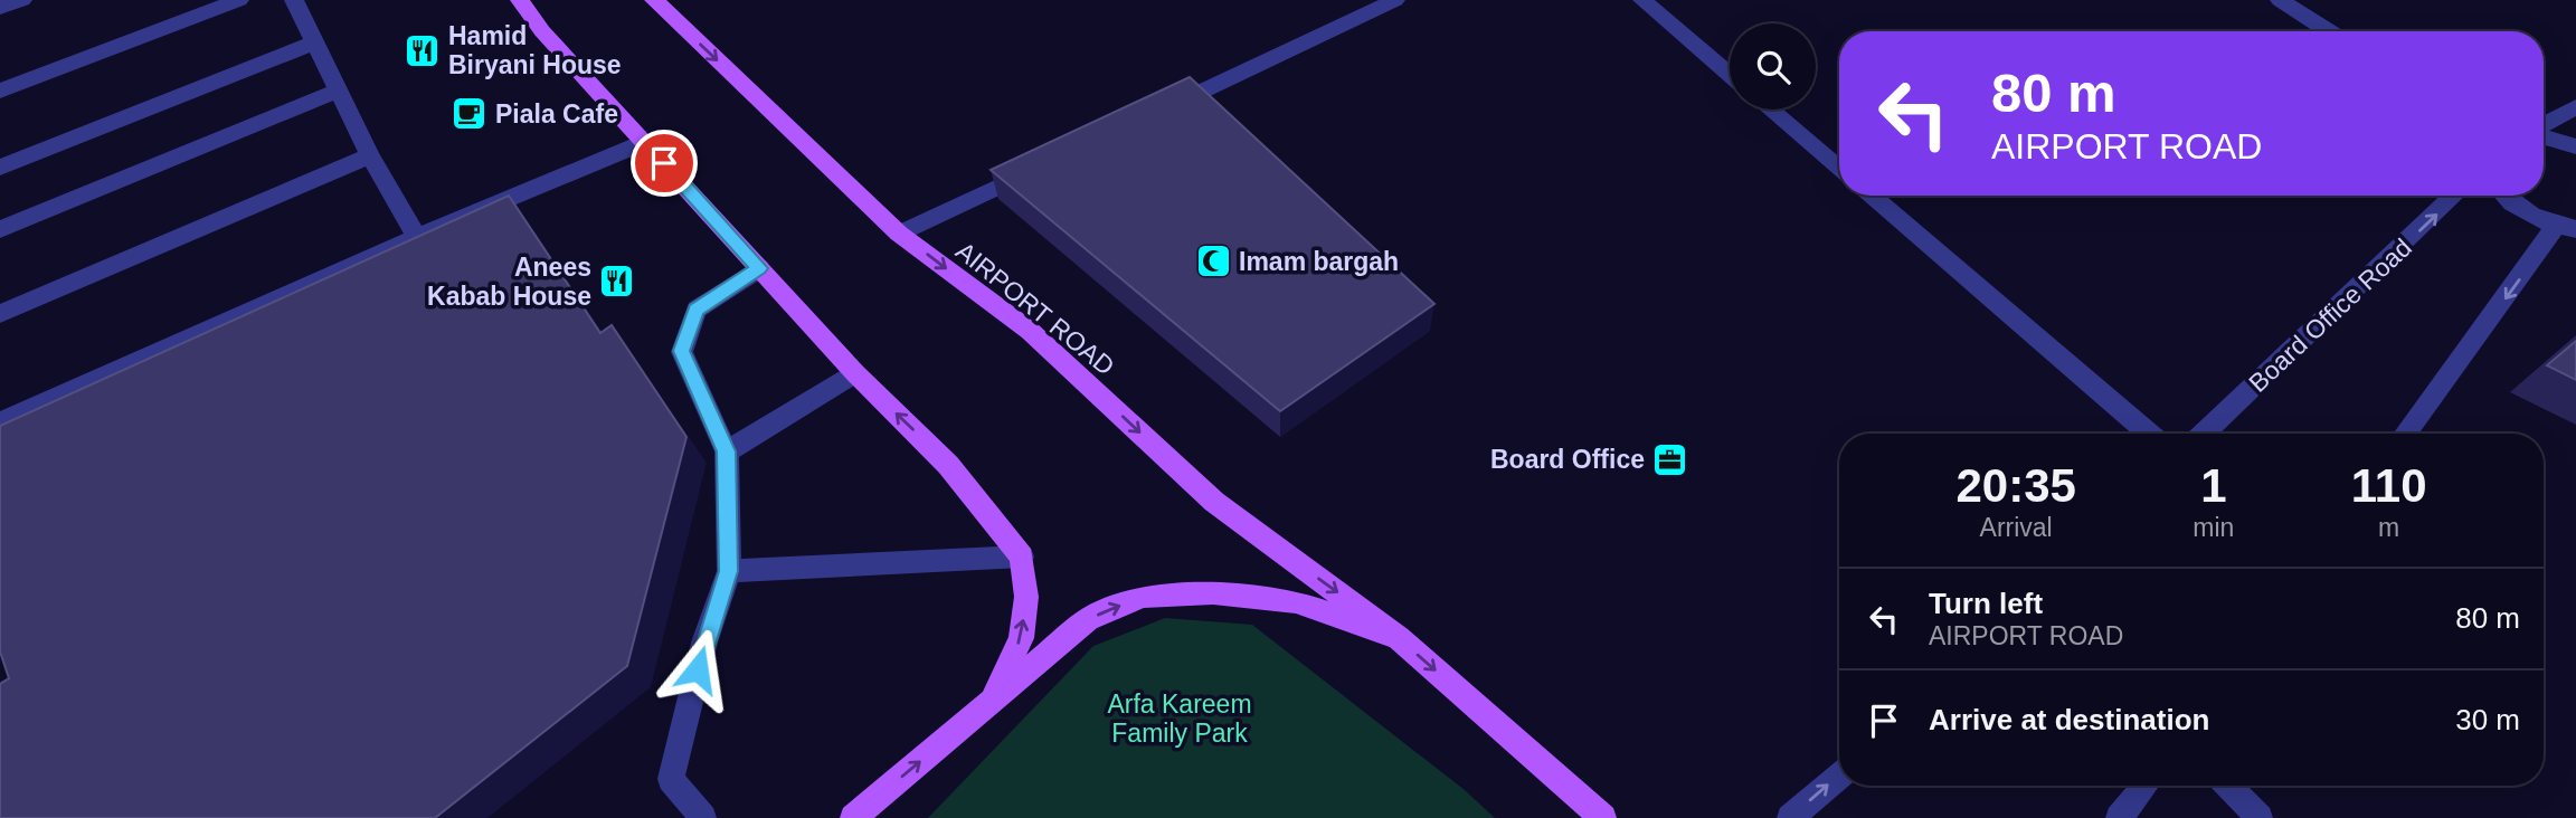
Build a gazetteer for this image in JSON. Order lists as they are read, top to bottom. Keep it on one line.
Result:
{"streets":{"main road":["AIRPORT ROAD"],"street":["Board Office Road"]},"parks":["Arfa Kareem Family Park"],"places":{"restaurant":["Hamid Biryani House","Anees Kabab House"],"cafe":["Piala Cafe"],"mosque":["Imam bargah"],"office":["Board Office"]},"page":{"turn":["80 m","AIRPORT ROAD"],"eta":["20:35","Arrival","1","min","110","m"],"list":[{"name":"Turn left","note":"AIRPORT ROAD","value":"80 m"},{"name":"Arrive at destination","value":"30 m"}]}}
